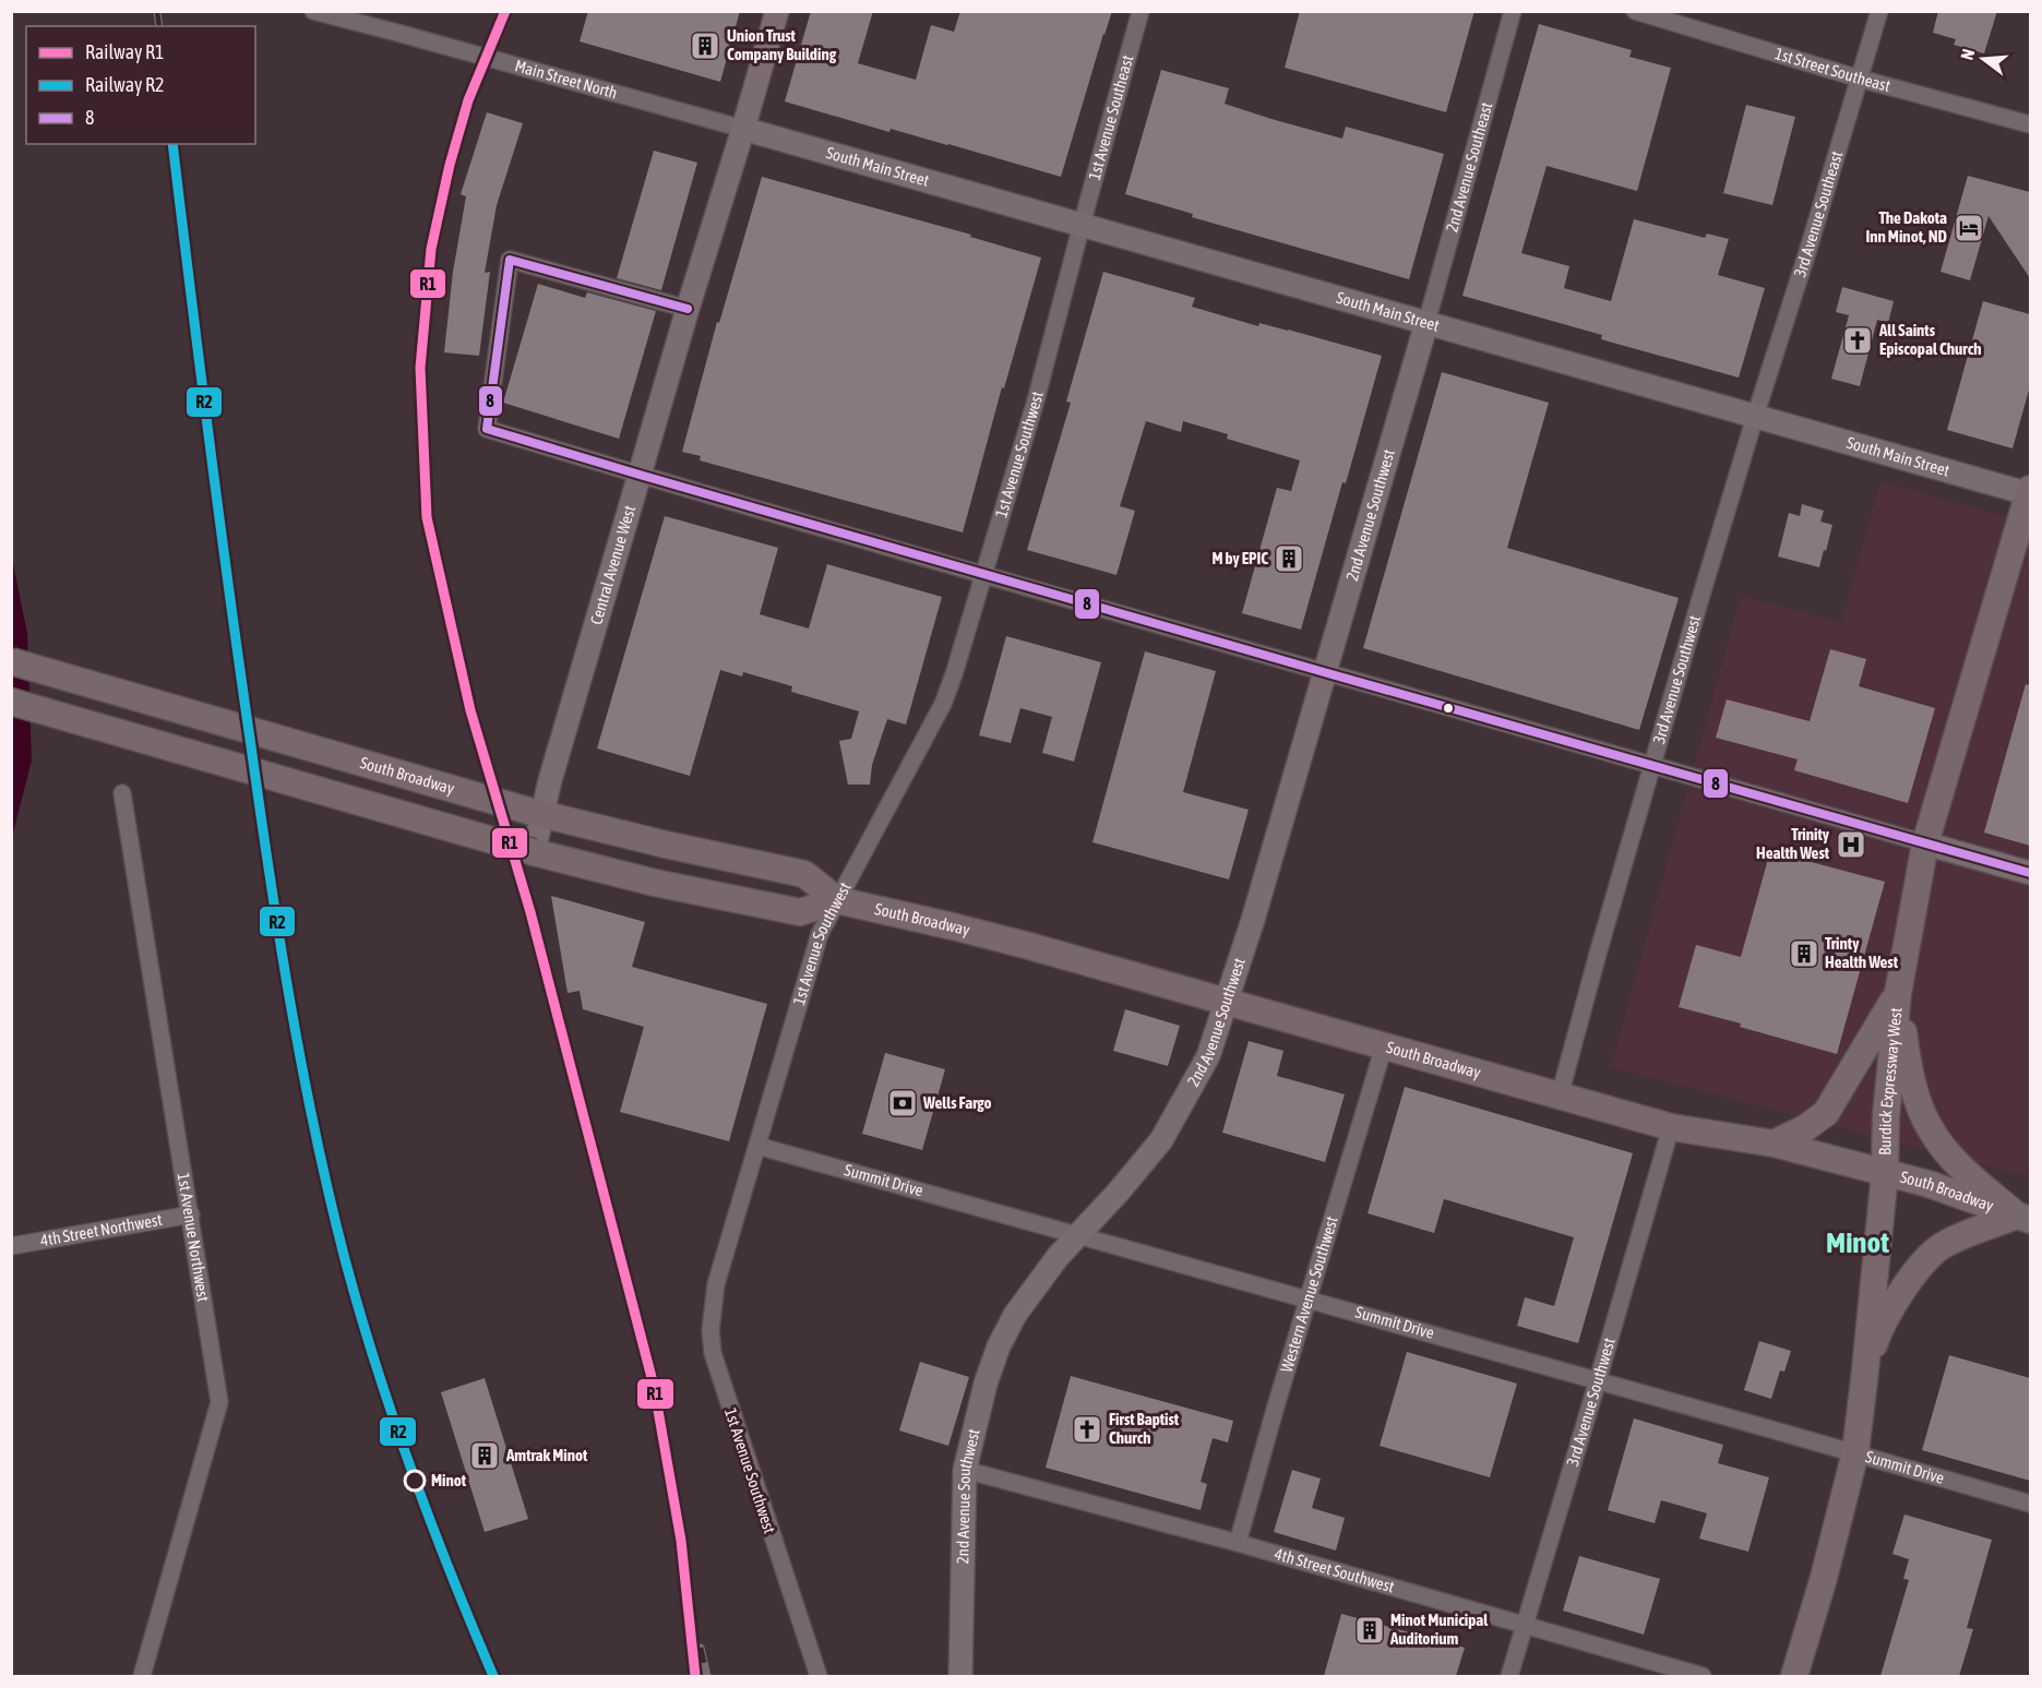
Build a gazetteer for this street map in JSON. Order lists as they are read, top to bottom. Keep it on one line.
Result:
{"streets":{"main road":["South Broadway","Burdick Expressway West"],"street":["1st Street Southeast","Main Street North","1st Avenue Southeast","South Main Street","2nd Avenue Southeast","3rd Avenue Southeast","1st Avenue Southwest","2nd Avenue Southwest","Central Avenue West","3rd Avenue Southwest","Summit Drive","4th Street Northwest","1st Avenue Northwest","Western Avenue Southwest","4th Street Southwest"]},"crossings":[["1st Street Southeast","3rd Avenue Southeast"],["Main Street North","South Main Street"],["Main Street North","Central Avenue West"],["1st Avenue Southeast","South Main Street"],["1st Avenue Southeast","1st Avenue Southwest"],["South Main Street","2nd Avenue Southeast"],["South Main Street","3rd Avenue Southeast"],["South Main Street","1st Avenue Southwest"],["South Main Street","2nd Avenue Southwest"],["South Main Street","Central Avenue West"],["South Main Street","3rd Avenue Southwest"],["South Main Street","Burdick Expressway West"],["2nd Avenue Southeast","2nd Avenue Southwest"],["3rd Avenue Southeast","3rd Avenue Southwest"],["1st Avenue Southwest","South Broadway"],["1st Avenue Southwest","Summit Drive"],["2nd Avenue Southwest","South Broadway"],["2nd Avenue Southwest","Summit Drive"],["2nd Avenue Southwest","4th Street Southwest"],["Central Avenue West","South Broadway"],["3rd Avenue Southwest","South Broadway"],["3rd Avenue Southwest","Summit Drive"],["3rd Avenue Southwest","4th Street Southwest"],["South Broadway","Burdick Expressway West"],["South Broadway","Western Avenue Southwest"],["Burdick Expressway West","Summit Drive"],["Summit Drive","Western Avenue Southwest"],["4th Street Northwest","1st Avenue Northwest"],["Western Avenue Southwest","4th Street Southwest"]],"districts":["Minot"],"places":{"building":["Union Trust Company Building","M by EPIC","Trinty Health West","Amtrak Minot","Minot Municipal Auditorium"],"hotel":["The Dakota Inn Minot, ND"],"church":["All Saints Episcopal Church","First Baptist Church"],"hospital":["Trinity Health West"],"bank":["Wells Fargo"],"other":["Minot"]},"lines":["rail line R1","rail line R2","transit line 8"],"legend":["Railway R1","Railway R2","8"],"north":"left"}
